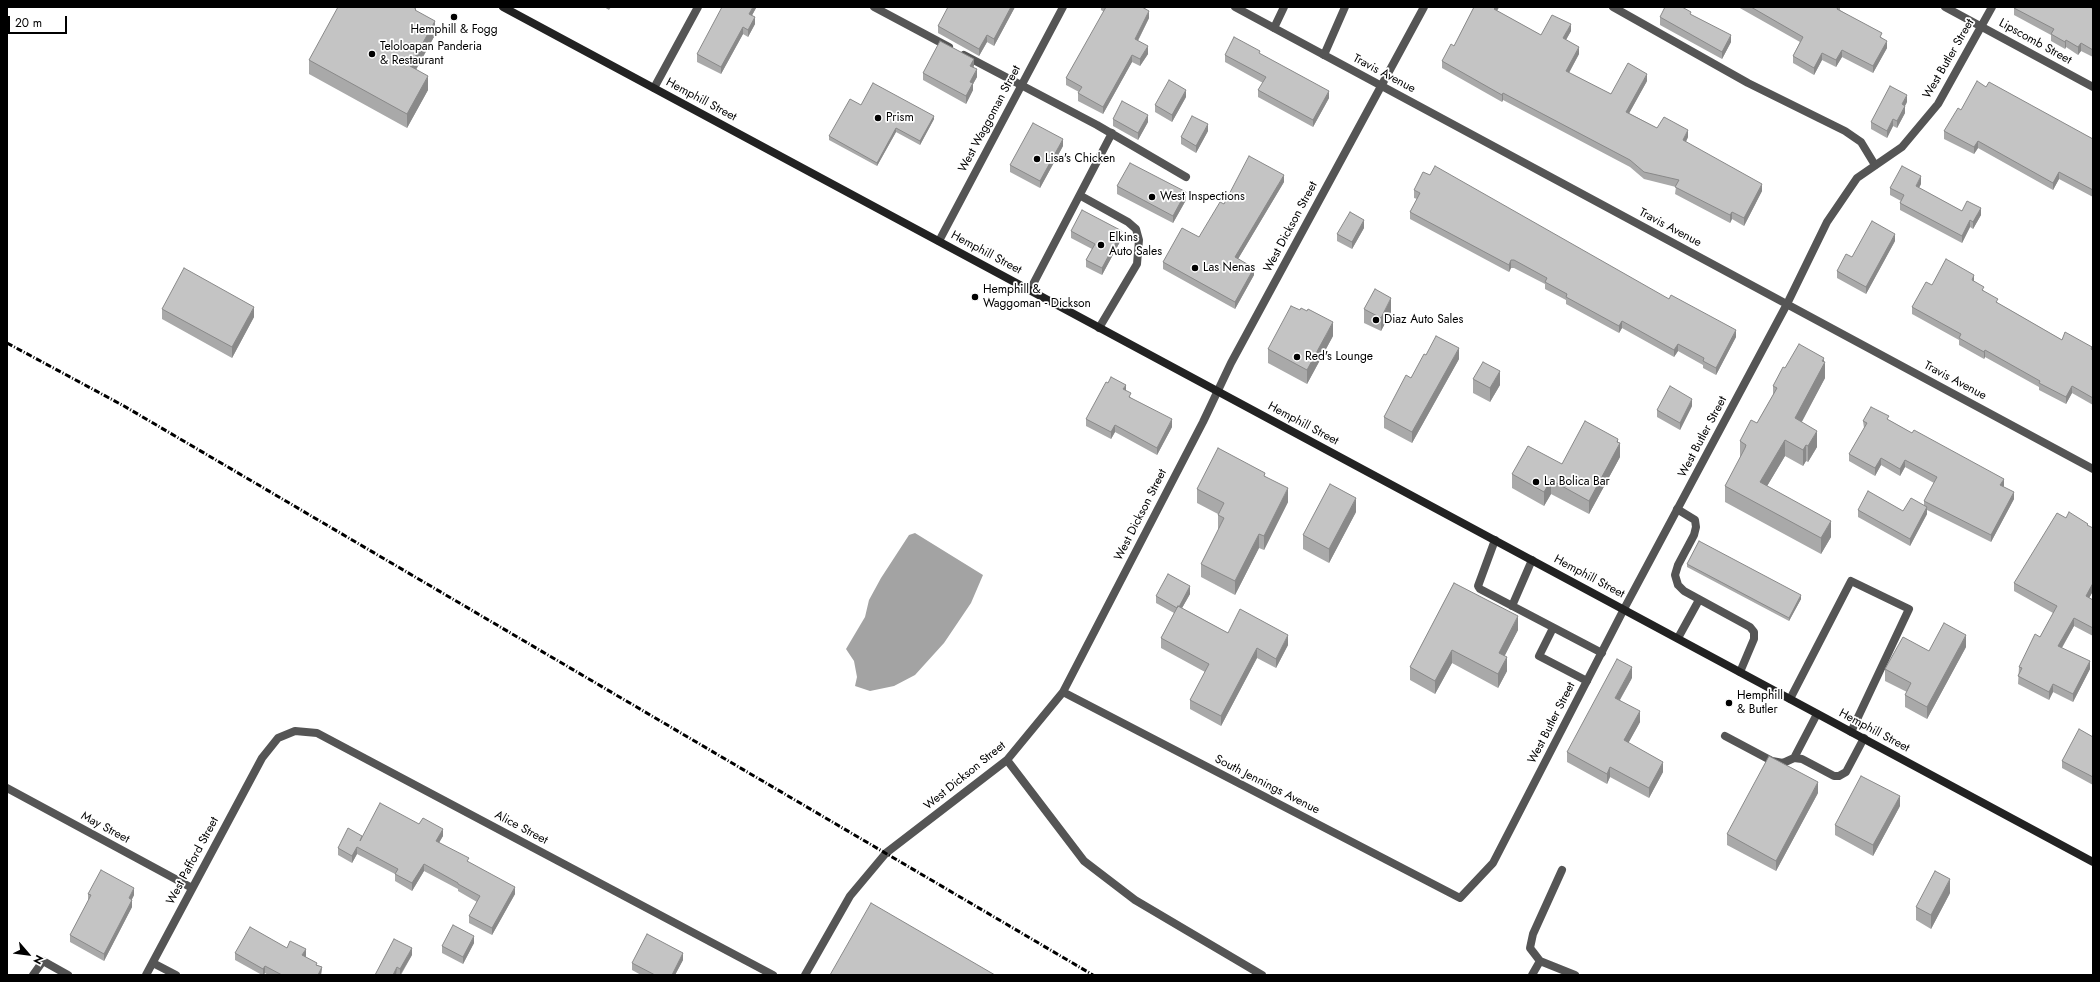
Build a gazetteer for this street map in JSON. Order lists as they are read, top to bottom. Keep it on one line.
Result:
{"streets":{"main road":["Hemphill Street"],"street":["Lipscomb Street","West Butler Street","Travis Avenue","West Waggoman Street","West Dickson Street","South Jennings Avenue","May Street","Alice Street","West Pafford Street"]},"crossings":[["Lipscomb Street","West Butler Street"],["West Butler Street","Travis Avenue"],["West Butler Street","Hemphill Street"],["West Butler Street","South Jennings Avenue"],["Travis Avenue","West Dickson Street"],["Hemphill Street","West Waggoman Street"],["Hemphill Street","West Dickson Street"],["West Dickson Street","South Jennings Avenue"],["May Street","West Pafford Street"],["Alice Street","West Pafford Street"]],"places":["Hemphill & Fogg","Teloloapan Panderia & Restaurant","Prism","Lisa's Chicken","West Inspections","Elkins Auto Sales","Las Nenas","Hemphill & Waggoman - Dickson","Diaz Auto Sales","Red's Lounge","La Bolica Bar","Hemphill & Butler"],"scale_bar":"20 m","north":"bottom right"}
